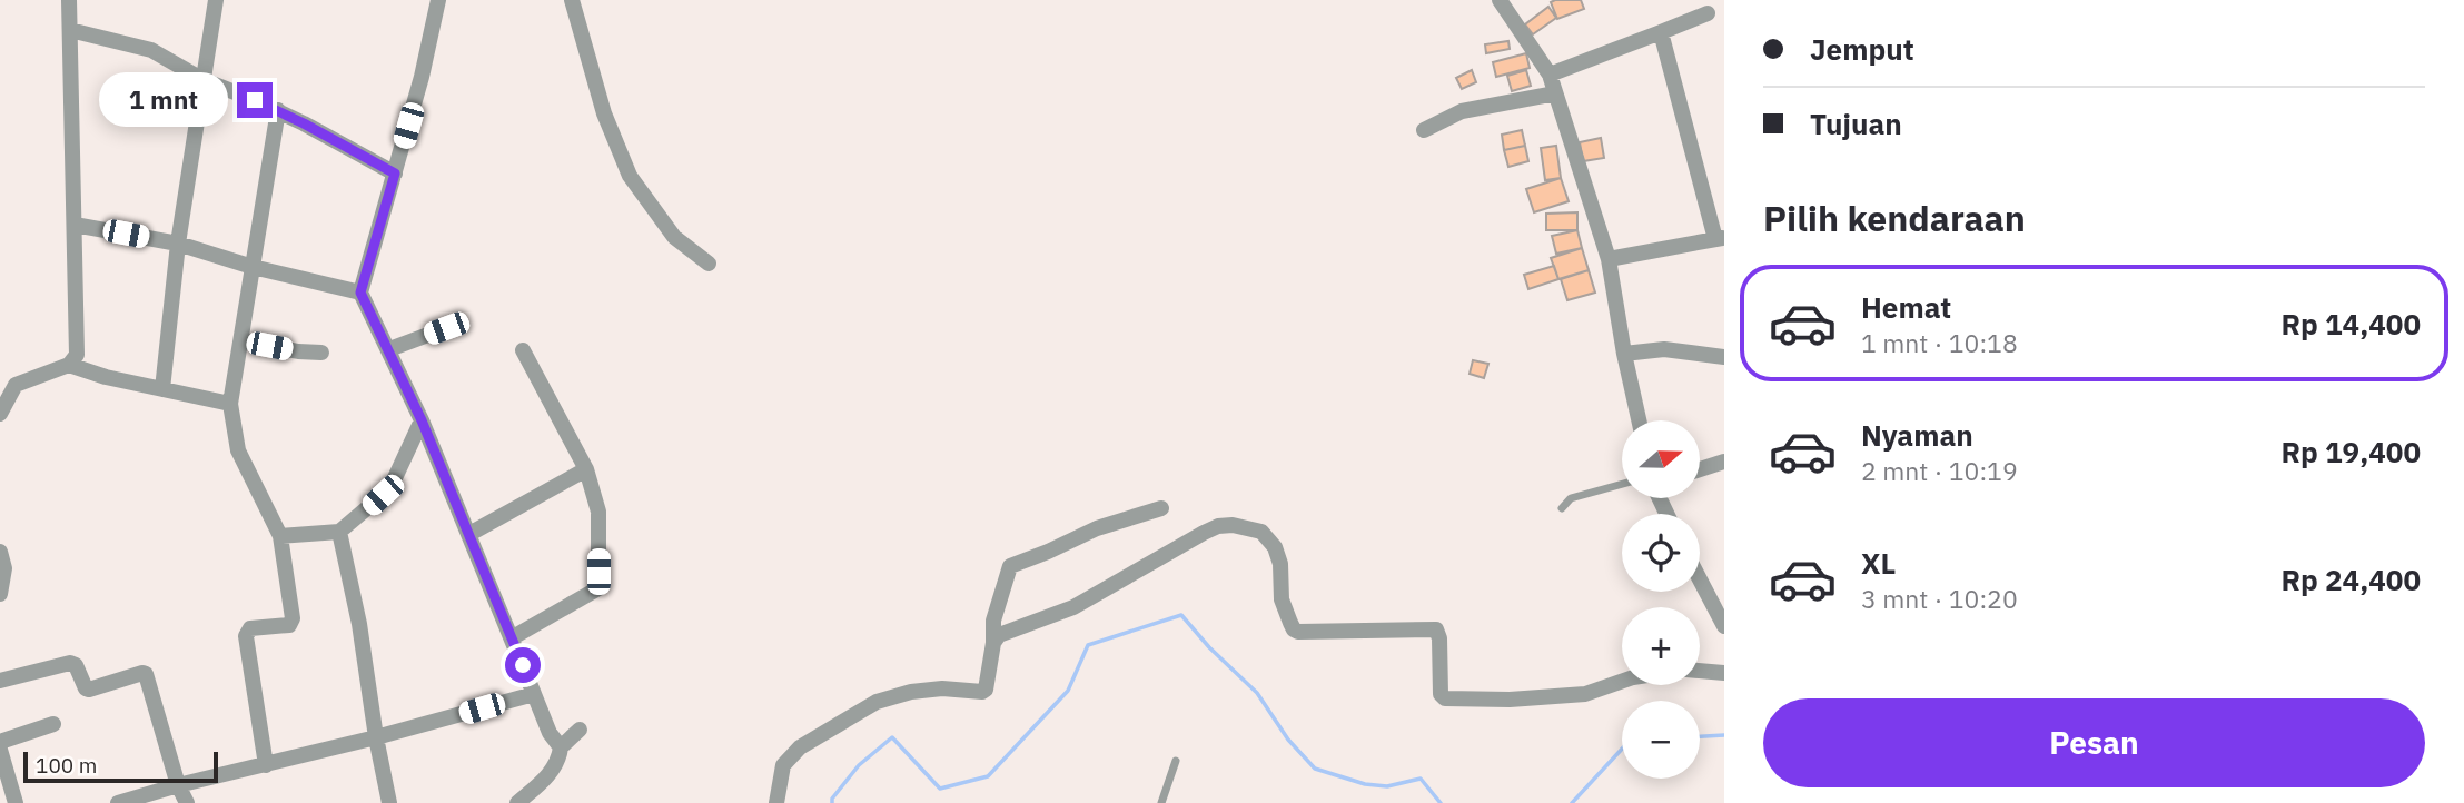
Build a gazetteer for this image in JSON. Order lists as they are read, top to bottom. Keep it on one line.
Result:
{"scale_bar":"100 m","north":"right","page":{"banner":["Jemput","Tujuan"],"bubble":"1 mnt","heading":"Pilih kendaraan","list":[{"name":"Hemat","note":"1 mnt · 10:18","value":"Rp 14,400"},{"name":"Nyaman","note":"2 mnt · 10:19","value":"Rp 19,400"},{"name":"XL","note":"3 mnt · 10:20","value":"Rp 24,400"}],"map_buttons":["+","−"],"buttons":"Pesan","scale":"100 m"}}
